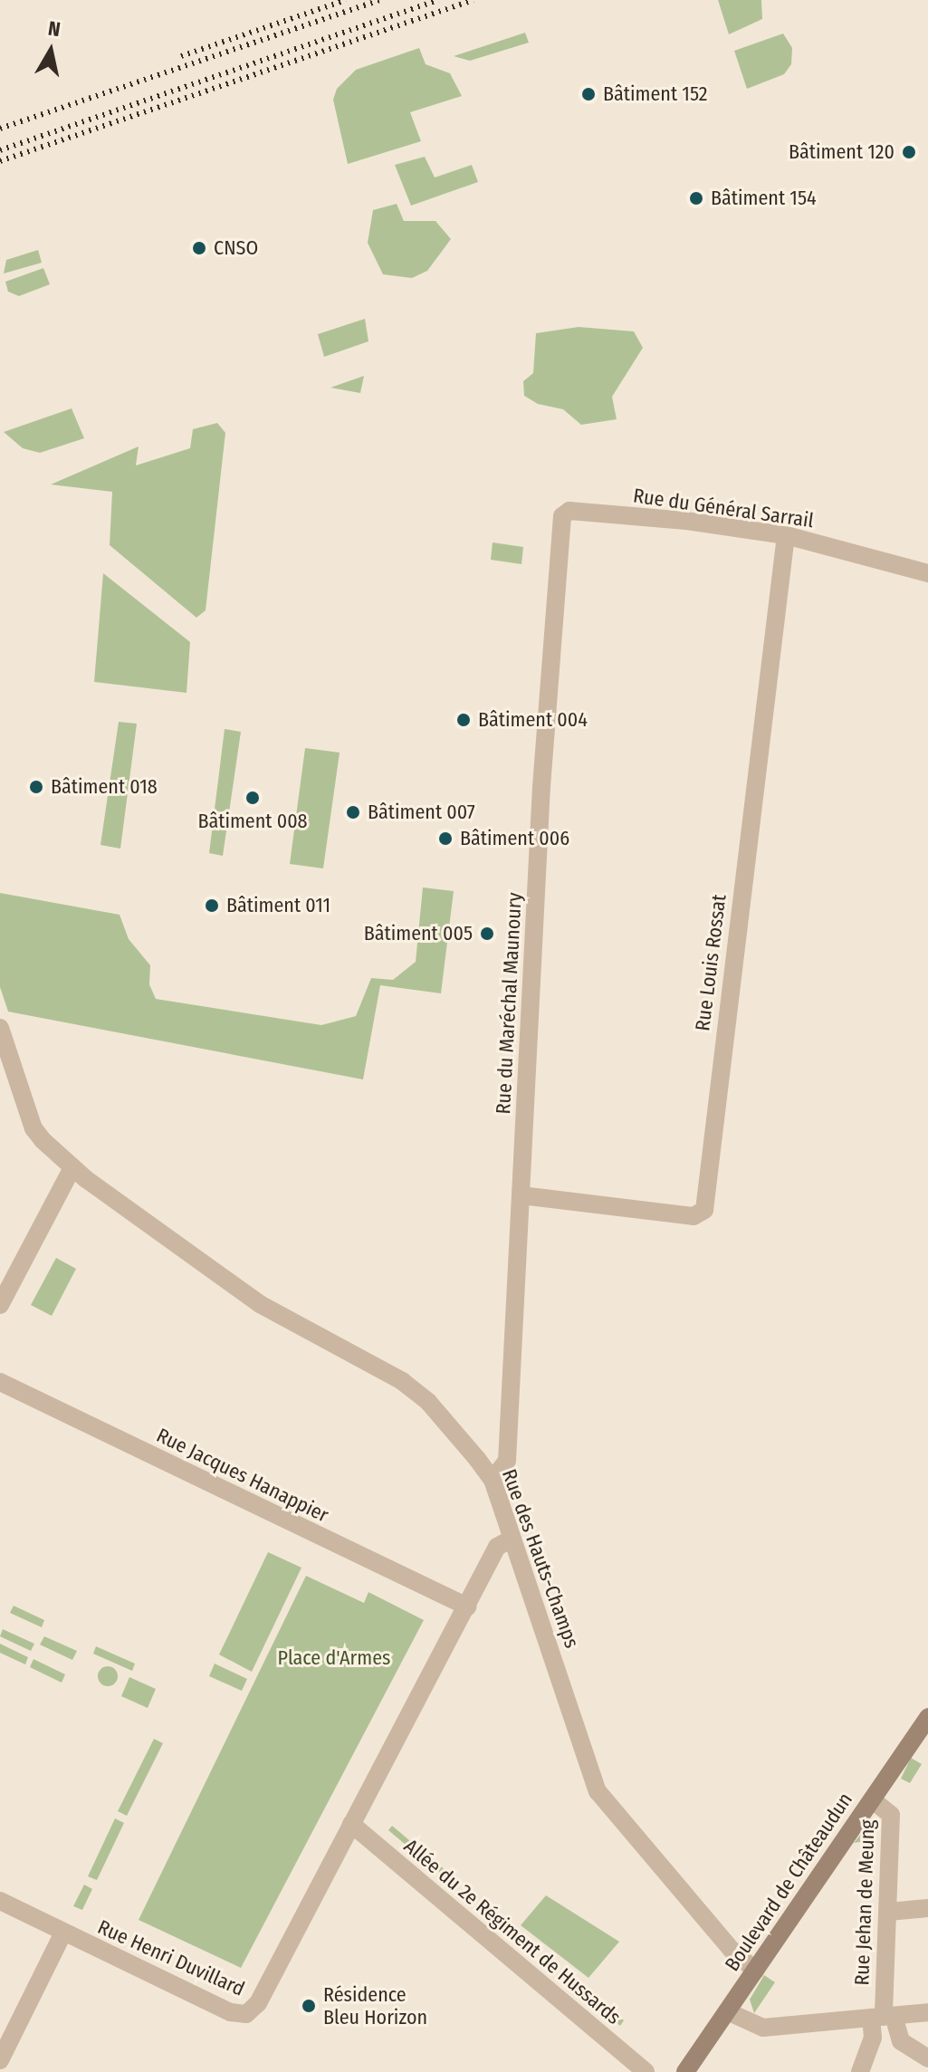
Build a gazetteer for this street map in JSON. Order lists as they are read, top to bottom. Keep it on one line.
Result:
{"streets":{"main road":["Boulevard de Châteaudun"],"street":["Rue du Général Sarrail","Rue Louis Rossat","Rue du Maréchal Maunoury","Rue Jacques Hanappier","Rue des Hauts-Champs","Rue Jehan de Meung","Allée du 2e Régiment de Hussards","Rue Henri Duvillard"]},"crossings":[["Rue du Général Sarrail","Rue Louis Rossat"],["Rue du Général Sarrail","Rue du Maréchal Maunoury"],["Rue Louis Rossat","Rue du Maréchal Maunoury"],["Rue du Maréchal Maunoury","Rue des Hauts-Champs"],["Rue des Hauts-Champs","Boulevard de Châteaudun"],["Boulevard de Châteaudun","Rue Jehan de Meung"],["Allée du 2e Régiment de Hussards","Rue Henri Duvillard"]],"parks":["Place d'Armes"],"places":["Bâtiment 152","Bâtiment 120","Bâtiment 154","CNSO","Bâtiment 004","Bâtiment 018","Bâtiment 008","Bâtiment 007","Bâtiment 006","Bâtiment 011","Bâtiment 005","Résidence Bleu Horizon"],"north":"top"}
